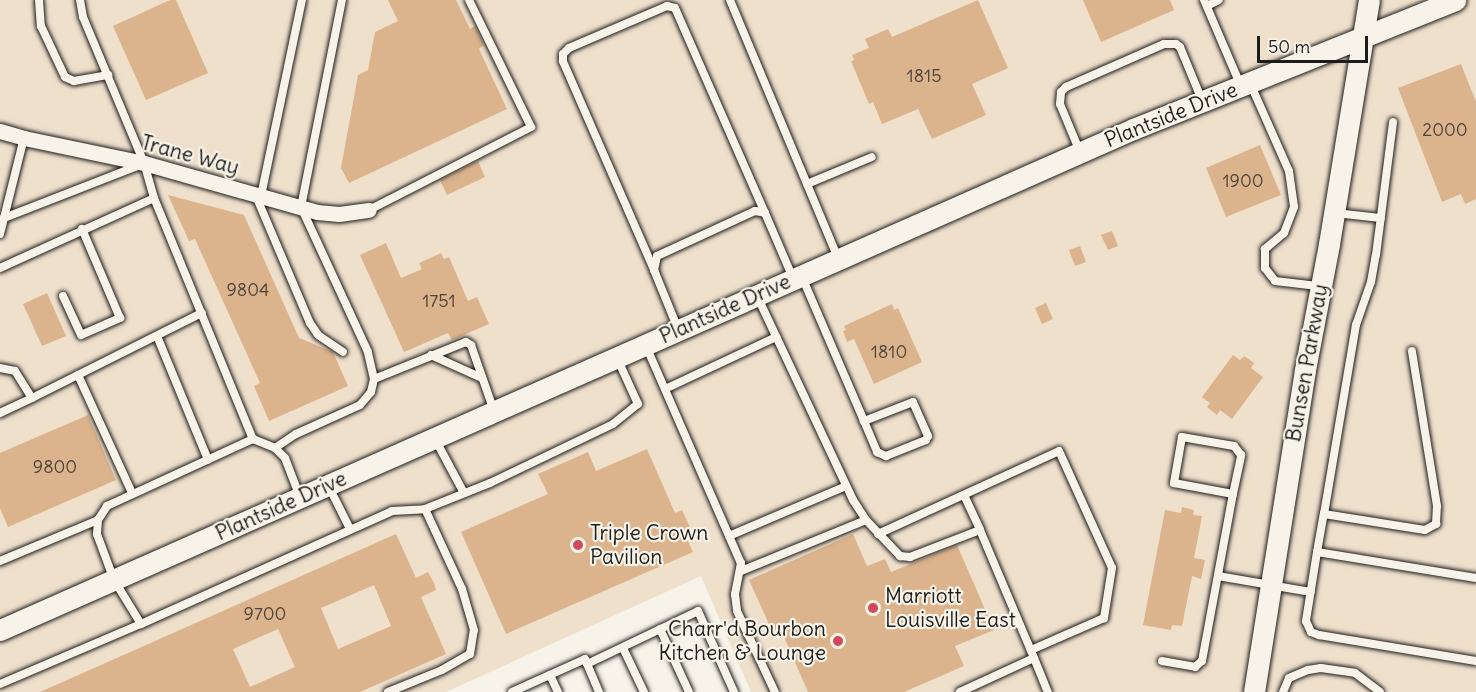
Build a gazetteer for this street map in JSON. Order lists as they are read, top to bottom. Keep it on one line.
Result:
{"streets":{"street":["Plantside Drive","Trane Way","Bunsen Parkway"]},"crossings":[["Plantside Drive","Bunsen Parkway"]],"places":["Triple Crown Pavilion","Marriott Louisville East","Charr'd Bourbon Kitchen & Lounge"],"house_numbers":["1815","2000","1900","9804","1751","1810","9800","9700"],"scale_bar":"50 m"}
